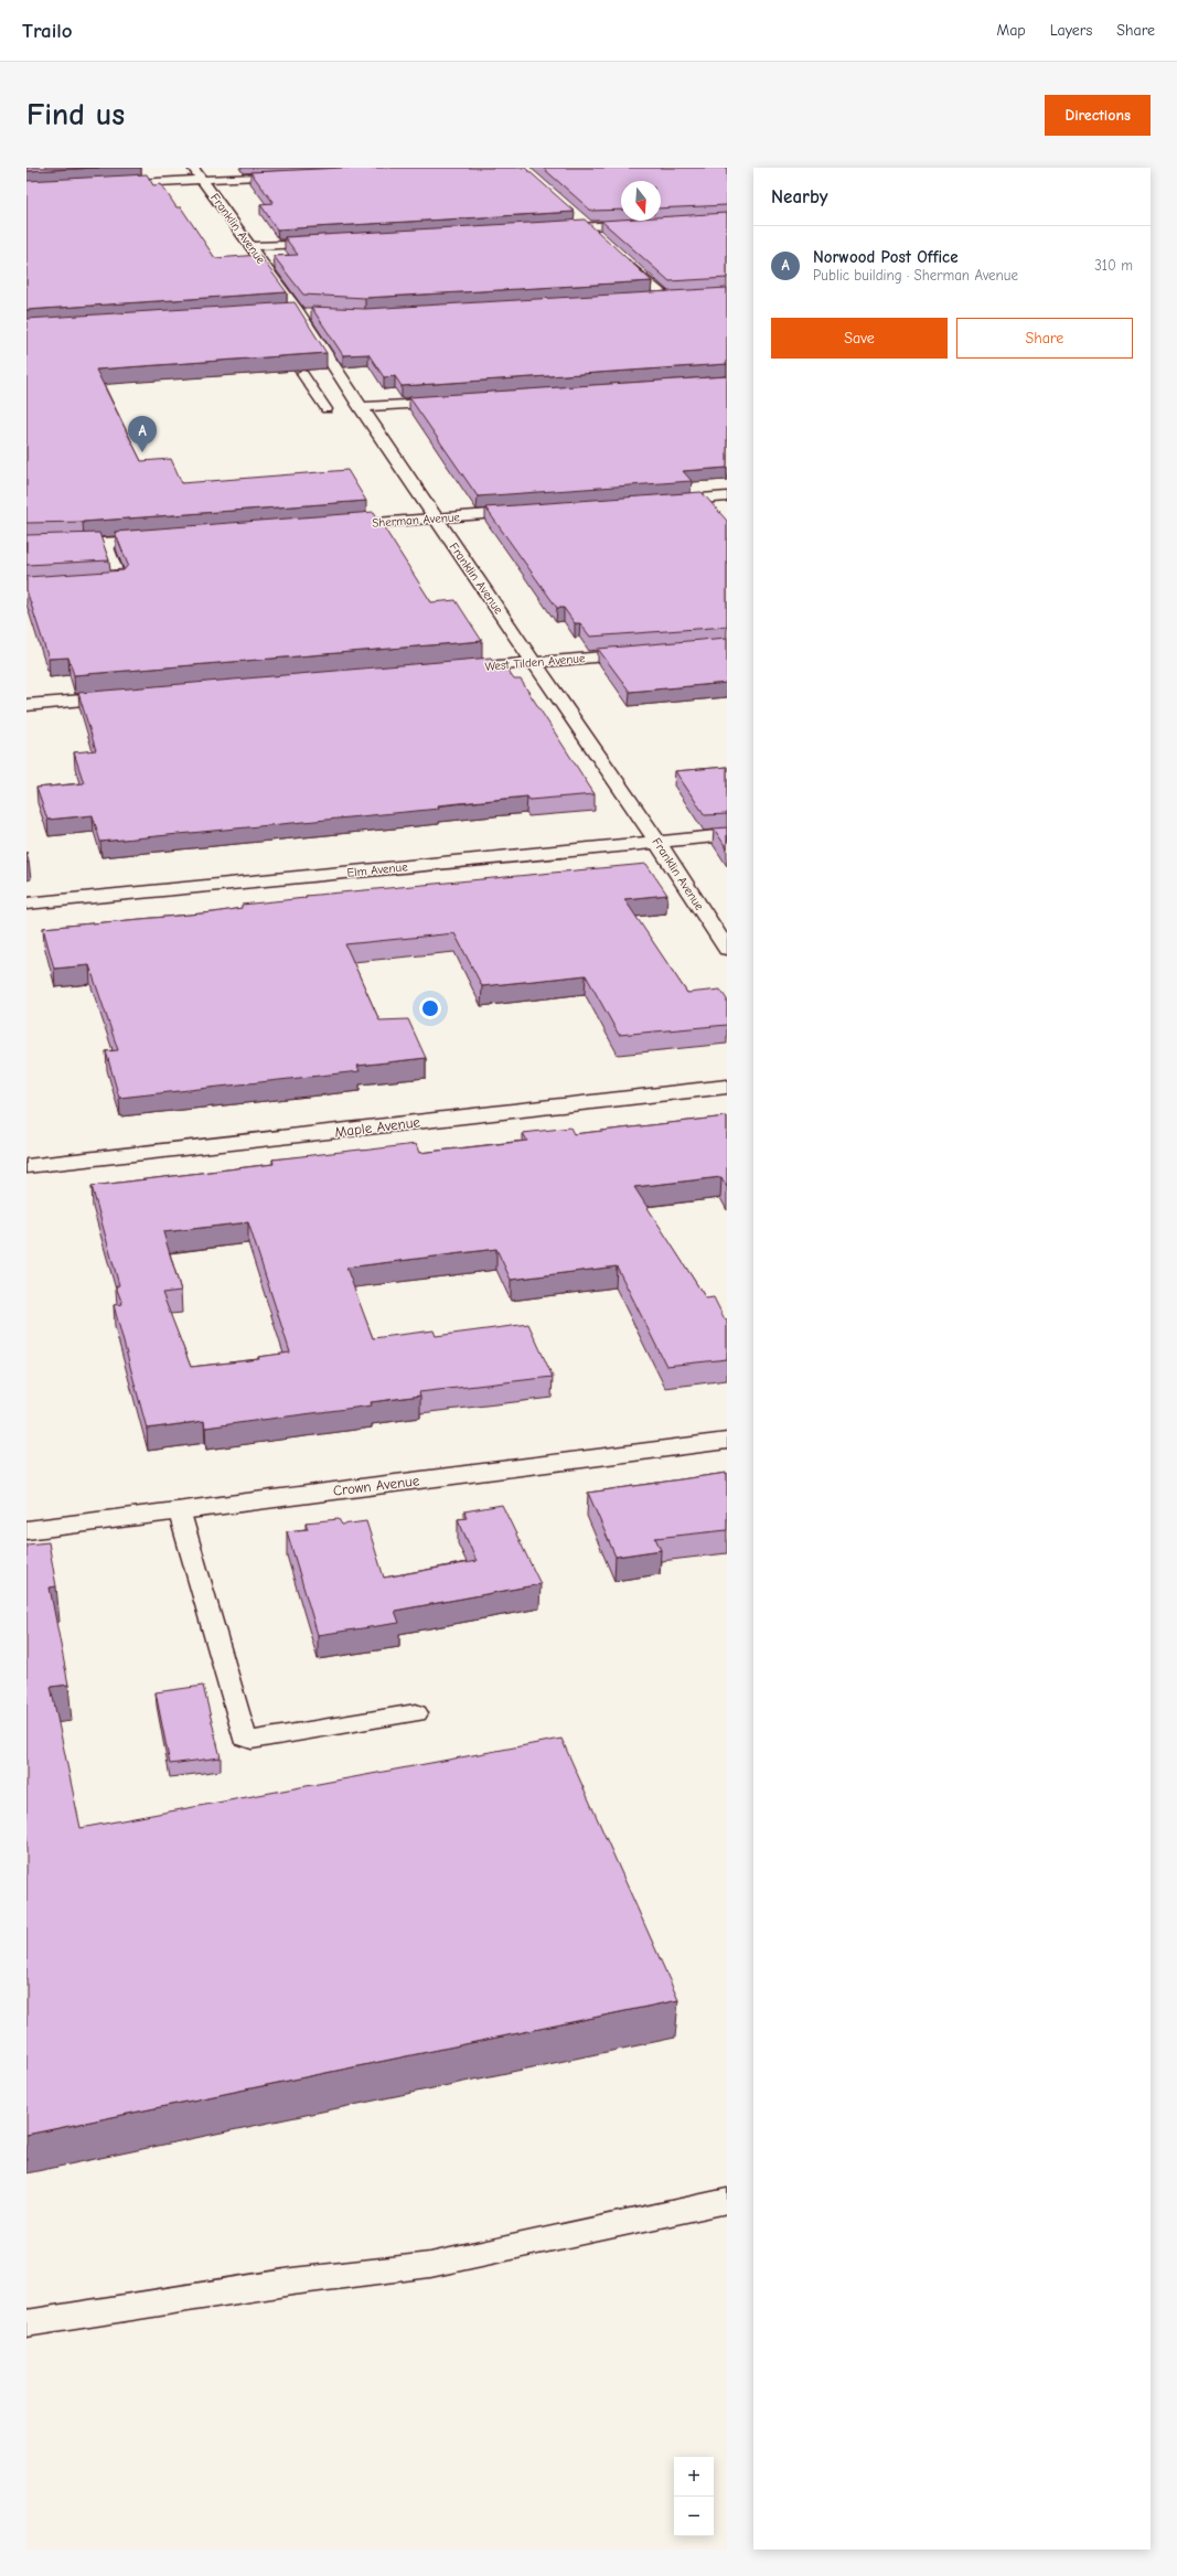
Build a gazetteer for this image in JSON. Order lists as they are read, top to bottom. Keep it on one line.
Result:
{"streets":{"street":["Franklin Avenue","Sherman Avenue","West Tilden Avenue","Elm Avenue","Maple Avenue","Crown Avenue"]},"crossings":[["Franklin Avenue","Sherman Avenue"],["Franklin Avenue","West Tilden Avenue"],["Franklin Avenue","Elm Avenue"]],"north":"bottom","page":{"header":"Trailo","nav":["Map","Layers","Share"],"buttons":["Directions",["Save","Share"]],"title":"Find us","heading":"Nearby","list":[{"mark":"A","name":"Norwood Post Office","note":"Public building · Sherman Avenue","value":"310 m"}],"pins":"A","map_buttons":["+","−"]}}
